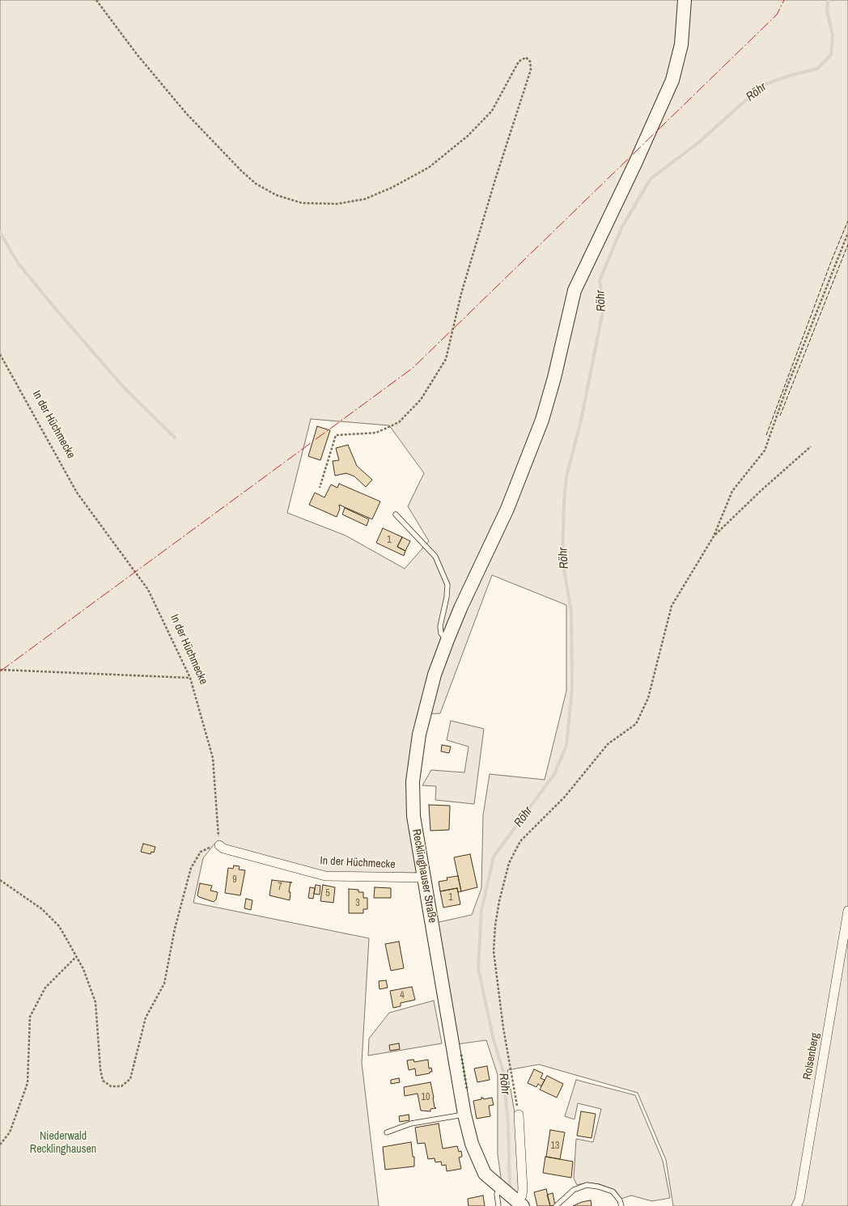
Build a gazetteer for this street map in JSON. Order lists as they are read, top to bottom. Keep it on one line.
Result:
{"streets":{"main road":["Recklinghauser Straße"],"street":["In der Hüchmecke","Rolsenberg"]},"crossings":[["In der Hüchmecke","Recklinghauser Straße"]],"water":["Röhr"],"parks":["Niederwald Recklinghausen"],"house_numbers":["1","9","7","5","1","3","4","10","13"]}
